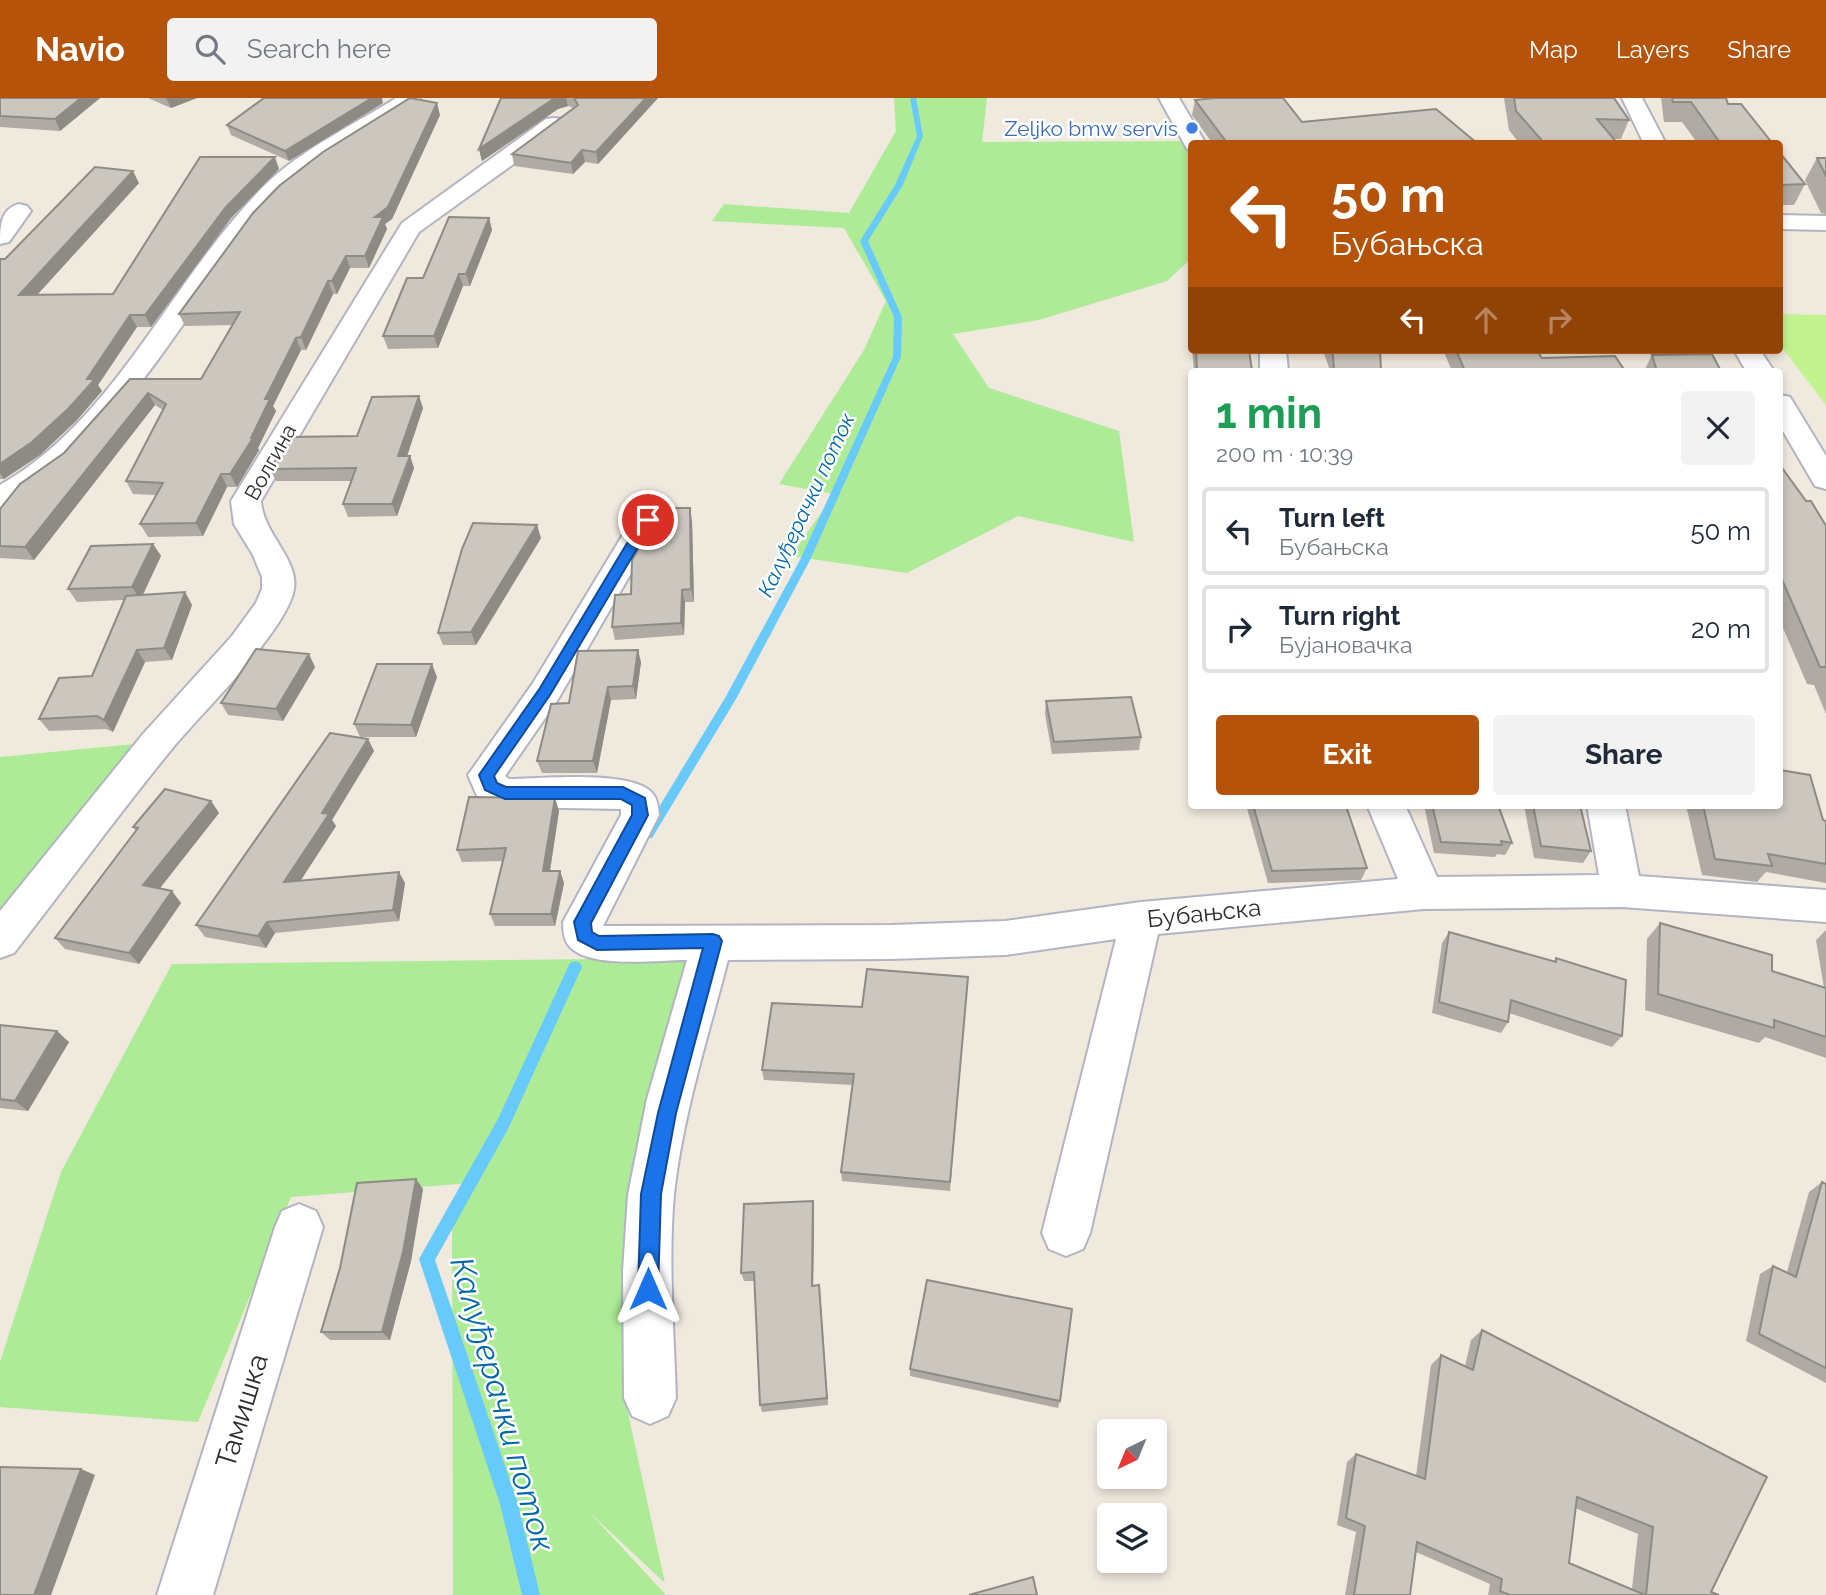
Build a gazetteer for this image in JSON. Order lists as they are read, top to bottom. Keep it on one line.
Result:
{"streets":{"street":["Волгина","Бубањска","Тамишка"]},"water":["Калуђерачки поток"],"places":["Zeljko bmw servis"],"north":"bottom left","page":{"header":"Navio","search":"Search here","nav":["Map","Layers","Share"],"turn":["50 m","Бубањска"],"heading":["1 min","200 m · 10:39"],"list":[{"name":"Turn left","note":"Бубањска","value":"50 m"},{"name":"Turn right","note":"Бујановачка","value":"20 m"}],"buttons":["Exit","Share"]}}
